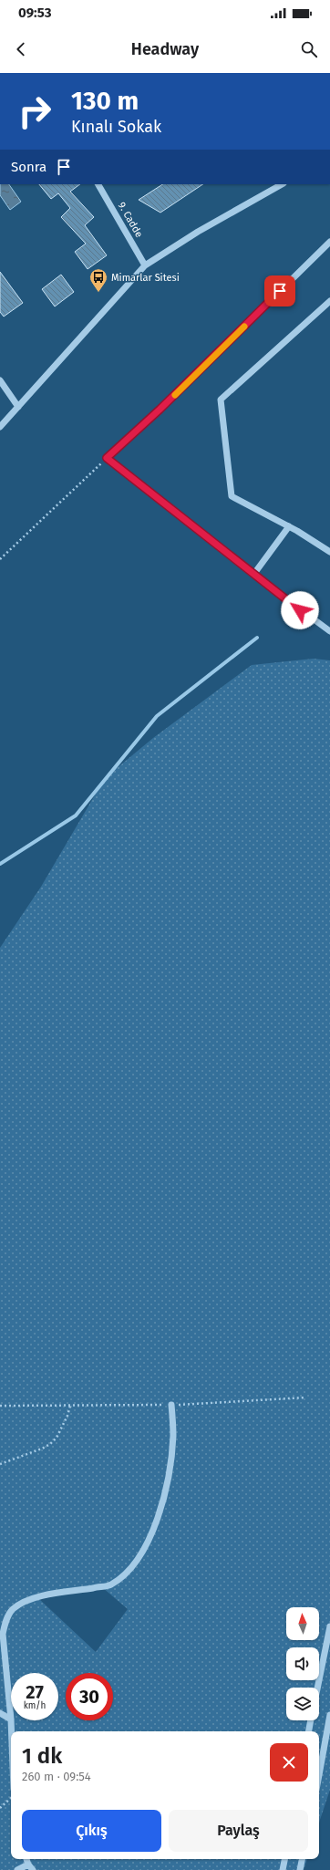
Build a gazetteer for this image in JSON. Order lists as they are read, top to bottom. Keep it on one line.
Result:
{"streets":{"street":["9. Cadde"]},"places":{"bus stop":["Mimarlar Sitesi"]},"north":"top","page":{"status":"09:53","header":"Headway","turn":["130 m","Kınalı Sokak"],"then":"Sonra","speed":"27 km/h","limit":"30","heading":["1 dk","260 m · 09:54"],"buttons":["Çıkış","Paylaş"]}}
